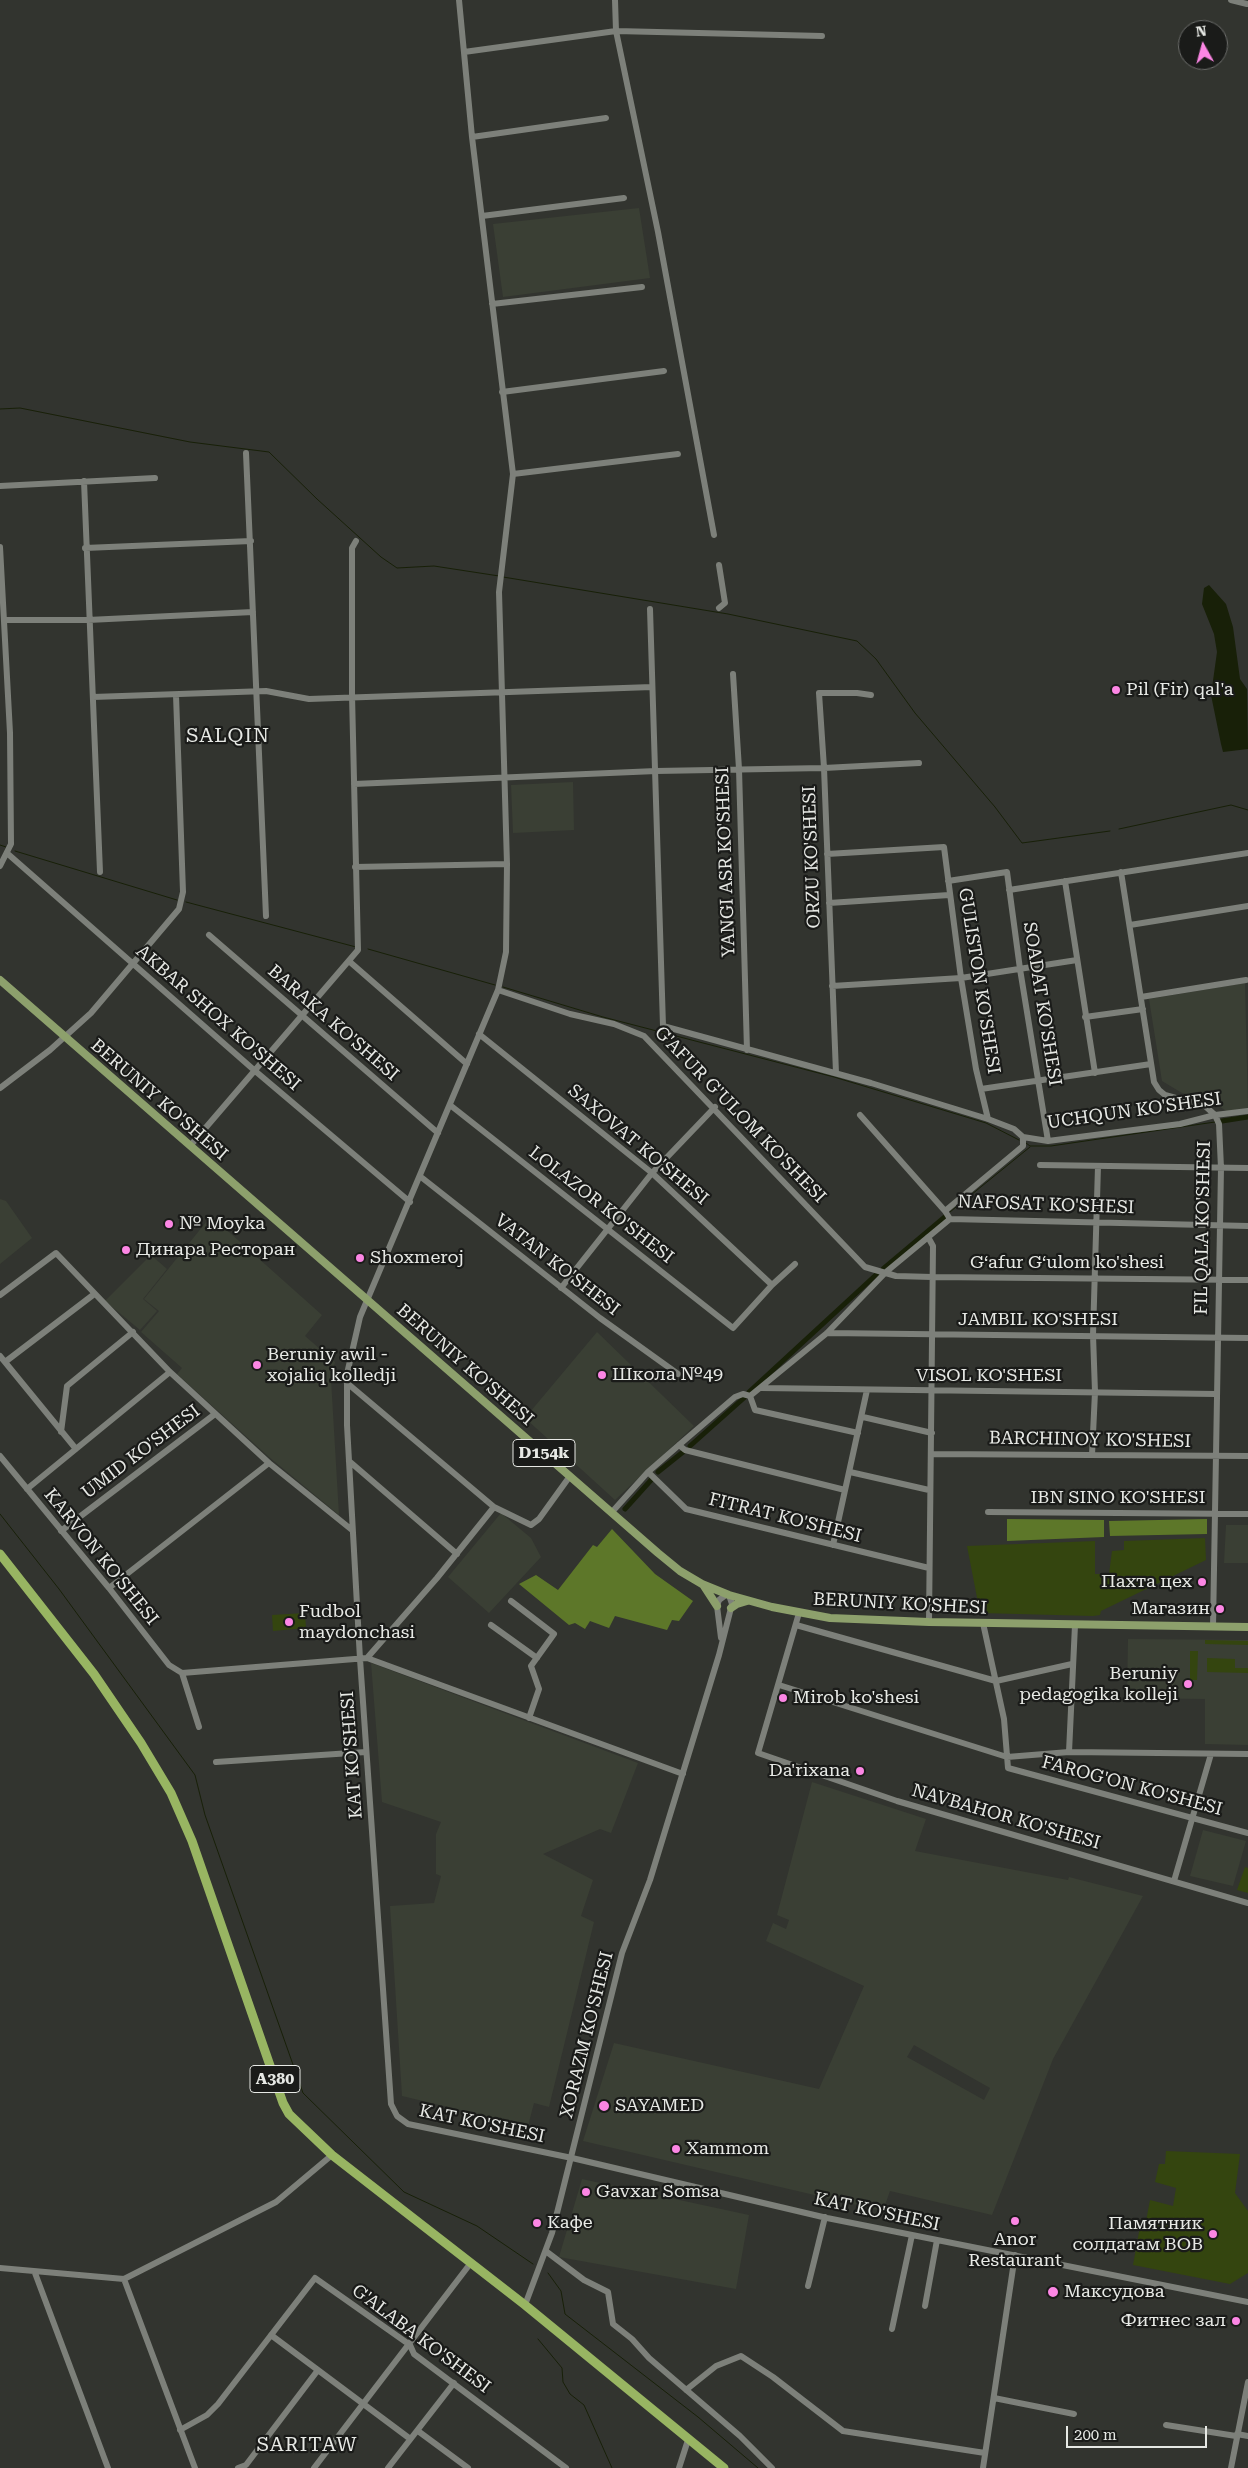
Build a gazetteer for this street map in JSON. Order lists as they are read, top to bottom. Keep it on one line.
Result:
{"streets":{"highway":["A380"],"main road":["BERUNIY KO'SHESI","D154k"],"street":["ORZU KO'SHESI","YANGI ASR KO'SHESI","GULISTON KO'SHESI","SOADAT KO'SHESI","AKBAR SHOX KO'SHESI","BARAKA KO'SHESI","UCHQUN KO'SHESI","G'AFUR G'ULOM KO'SHESI","SAXOVAT KO'SHESI","LOLAZOR KO'SHESI","NAFOSAT KO'SHESI","FIL QALA KO'SHESI","Gʻafur Gʻulom ko'shesi","VATAN KO'SHESI","JAMBIL KO'SHESI","VISOL KO'SHESI","BARCHINOY KO'SHESI","UMID KO'SHESI","IBN SINO KO'SHESI","FITRAT KO'SHESI","KARVON KO'SHESI","KAT KO'SHESI","FAROG'ON KO'SHESI","NAVBAHOR KO'SHESI","XORAZM KO'SHESI","G'ALABA KO'SHESI"]},"crossings":[["ORZU KO'SHESI","GULISTON KO'SHESI"],["GULISTON KO'SHESI","SOADAT KO'SHESI"],["SOADAT KO'SHESI","UCHQUN KO'SHESI"],["AKBAR SHOX KO'SHESI","KAT KO'SHESI"],["BARAKA KO'SHESI","KAT KO'SHESI"],["BERUNIY KO'SHESI","FIL QALA KO'SHESI"],["BERUNIY KO'SHESI","KAT KO'SHESI"],["UCHQUN KO'SHESI","FIL QALA KO'SHESI"],["G'AFUR G'ULOM KO'SHESI","Gʻafur Gʻulom ko'shesi"],["G'AFUR G'ULOM KO'SHESI","KAT KO'SHESI"],["SAXOVAT KO'SHESI","LOLAZOR KO'SHESI"],["SAXOVAT KO'SHESI","KAT KO'SHESI"],["LOLAZOR KO'SHESI","KAT KO'SHESI"],["NAFOSAT KO'SHESI","FIL QALA KO'SHESI"],["FIL QALA KO'SHESI","Gʻafur Gʻulom ko'shesi"],["FIL QALA KO'SHESI","JAMBIL KO'SHESI"],["FIL QALA KO'SHESI","VISOL KO'SHESI"],["FIL QALA KO'SHESI","BARCHINOY KO'SHESI"],["FIL QALA KO'SHESI","IBN SINO KO'SHESI"],["VATAN KO'SHESI","KAT KO'SHESI"],["UMID KO'SHESI","KARVON KO'SHESI"],["KAT KO'SHESI","XORAZM KO'SHESI"],["XORAZM KO'SHESI","A380"]],"districts":["SALQIN","SARITAW"],"places":["Pil (Fir) qal'a","№ Moyka","Динара Ресторан","Shoxmeroj","Beruniy awil - xojaliq kolledji","Школа №49","Пахта цех","Магазин","Fudbol maydonchasi","Beruniy pedagogika kolleji","Mirob ko'shesi","Da'rixana","SAYAMED","Xammom","Gavxar Somsa","Anor Restaurant","Кафе","Памятник солдатам ВОВ","Максудова","Фитнес зал"],"scale_bar":"200 m","north":"top"}
